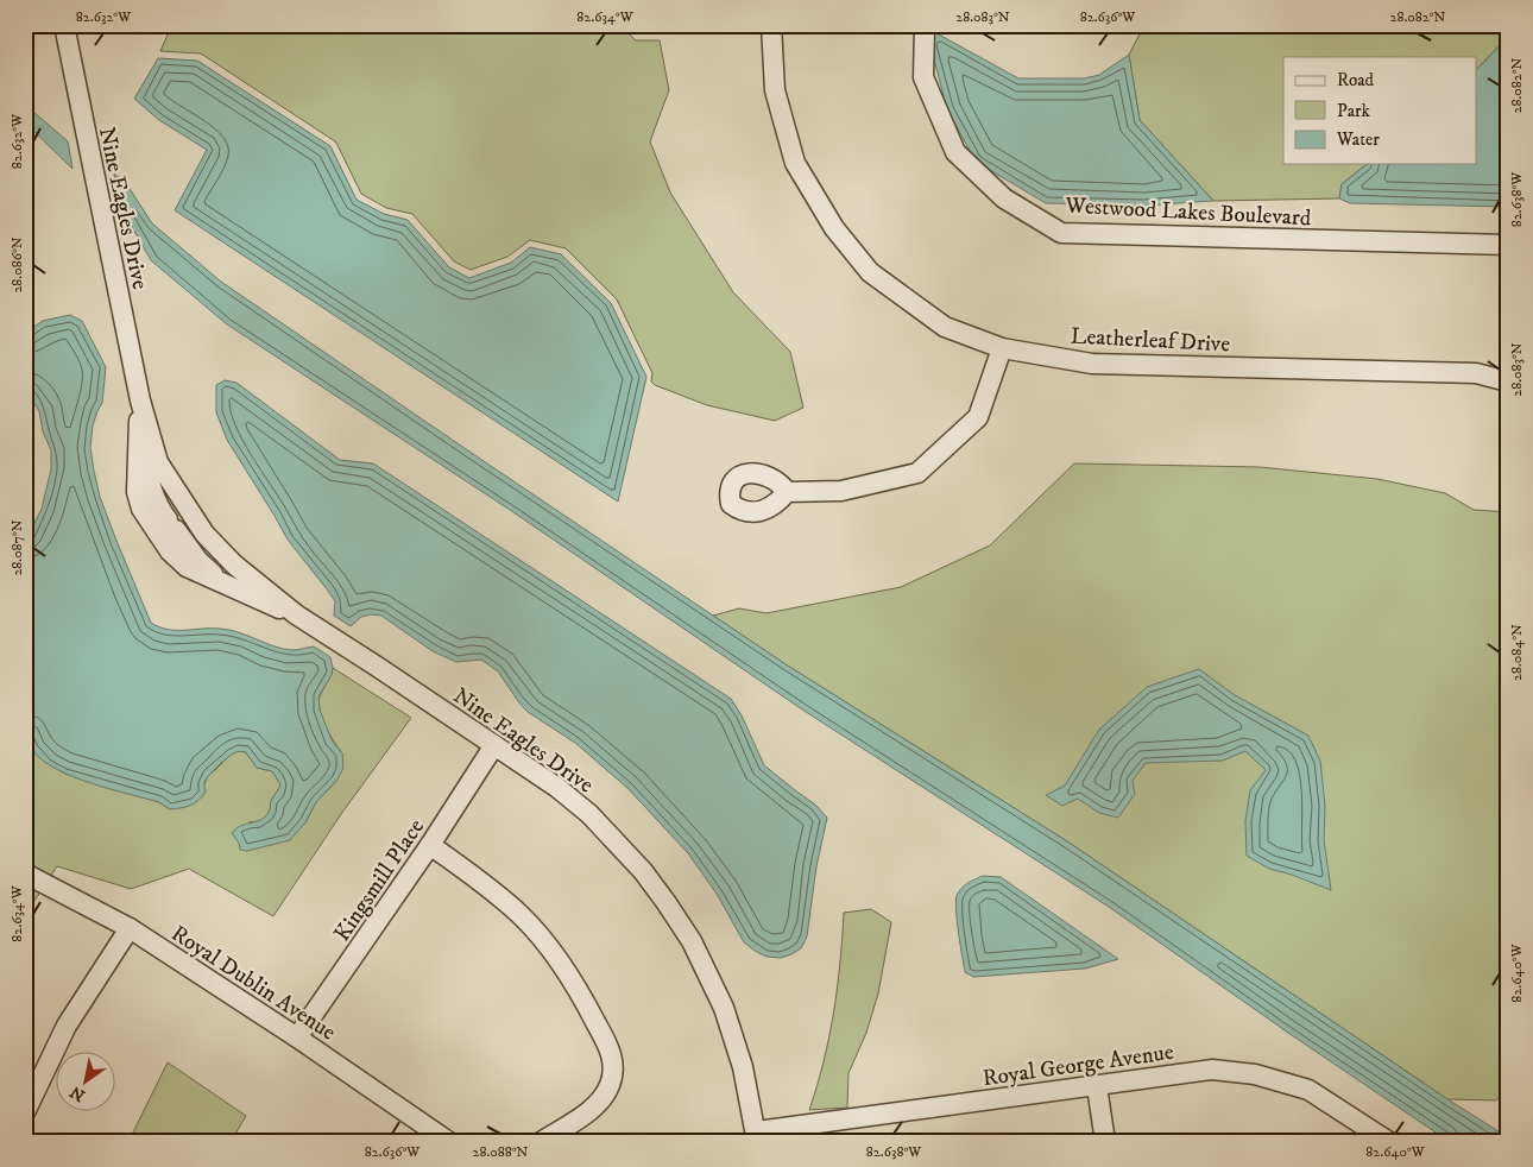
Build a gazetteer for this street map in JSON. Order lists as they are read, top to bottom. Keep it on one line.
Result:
{"streets":{"street":["Nine Eagles Drive","Westwood Lakes Boulevard","Leatherleaf Drive","Kingsmill Place","Royal Dublin Avenue","Royal George Avenue"]},"crossings":[["Nine Eagles Drive","Kingsmill Place"],["Nine Eagles Drive","Royal George Avenue"],["Kingsmill Place","Royal Dublin Avenue"]],"legend":["Road","Park","Water"],"north":"bottom left","coordinates":["82.632°W","82.634°W","28.083°N","82.636°W","28.082°N","82.638°W","28.086°N","28.087°N","28.084°N","82.640°W","28.088°N"]}
